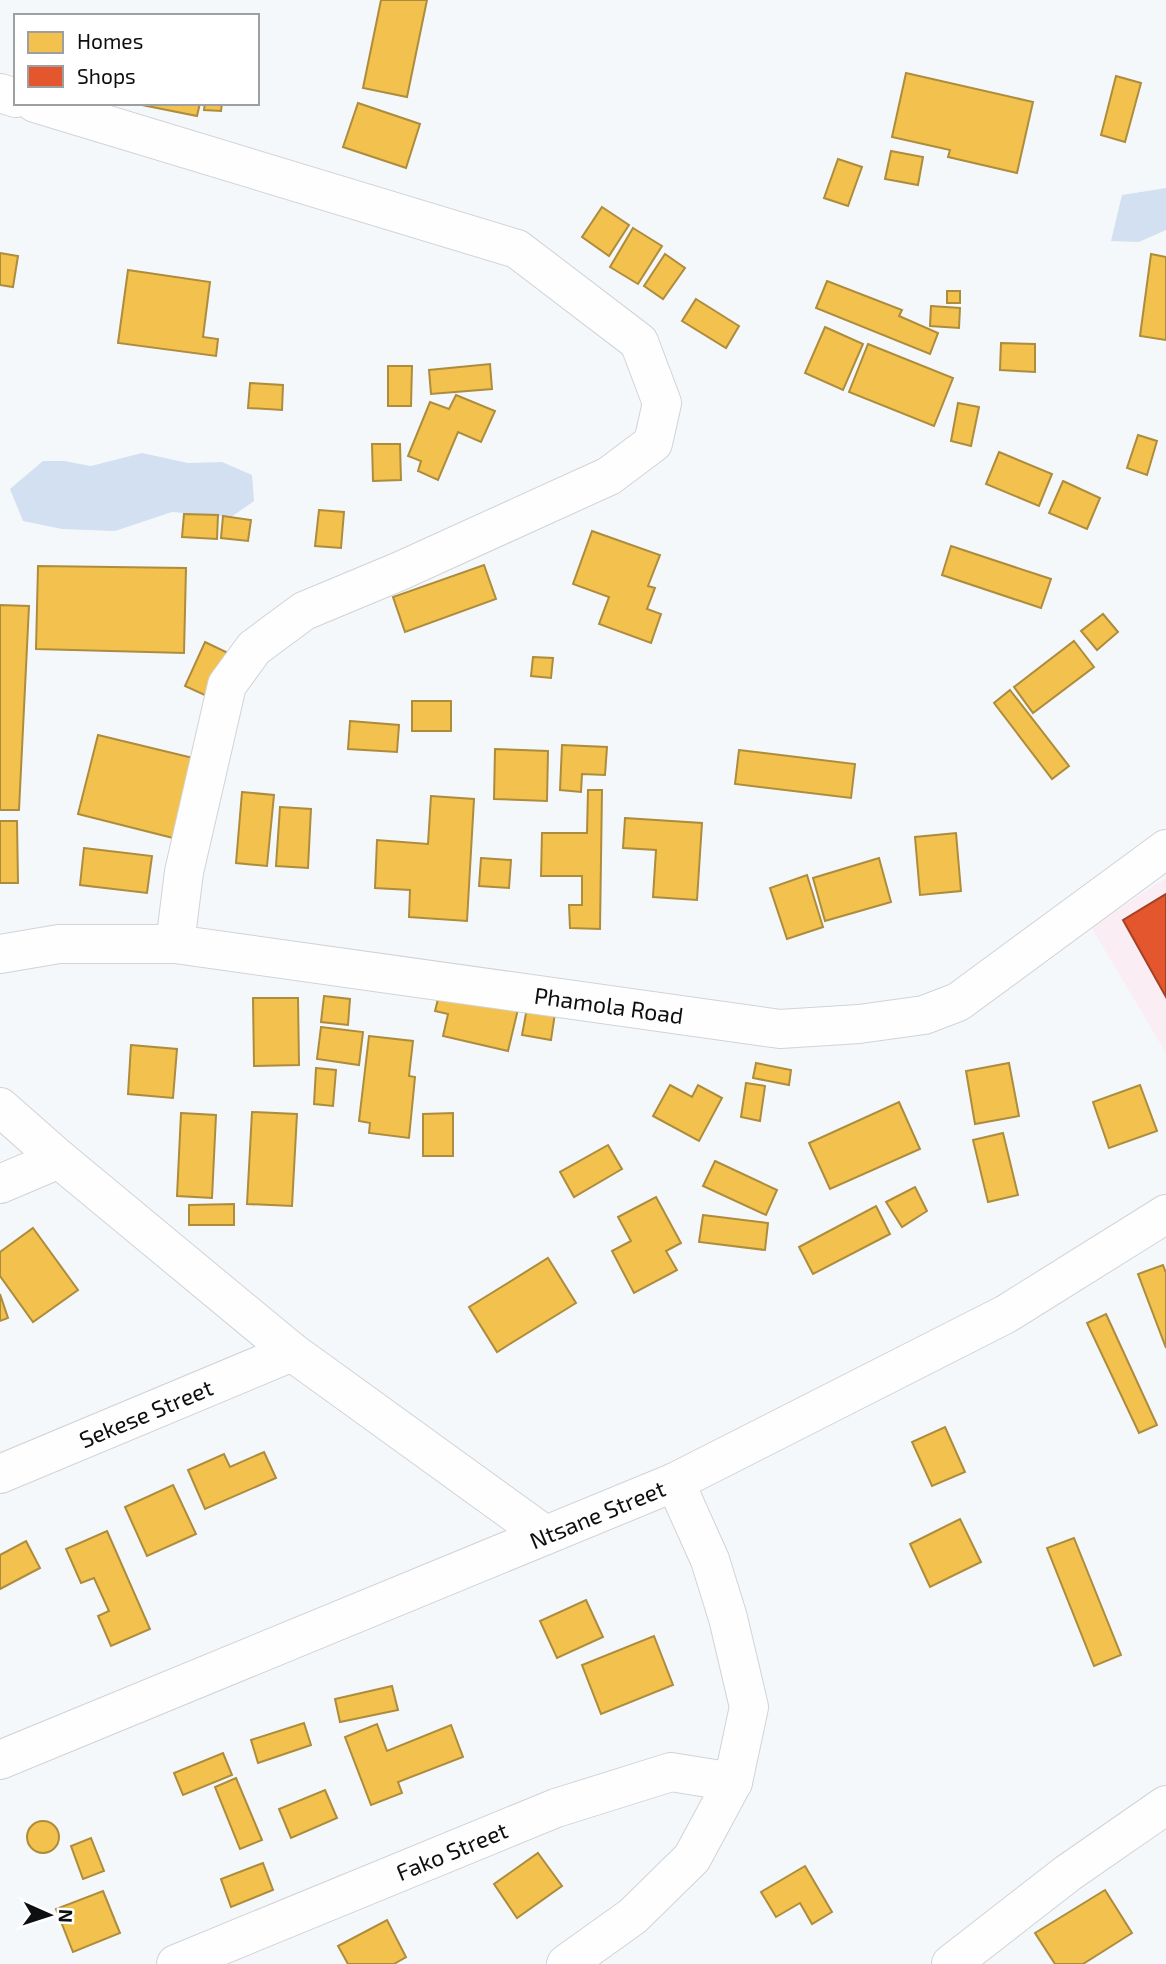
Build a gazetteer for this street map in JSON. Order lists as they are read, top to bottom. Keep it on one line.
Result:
{"streets":{"street":["Phamola Road","Sekese Street","Ntsane Street","Fako Street"]},"legend":["Homes","Shops"],"north":"right"}
